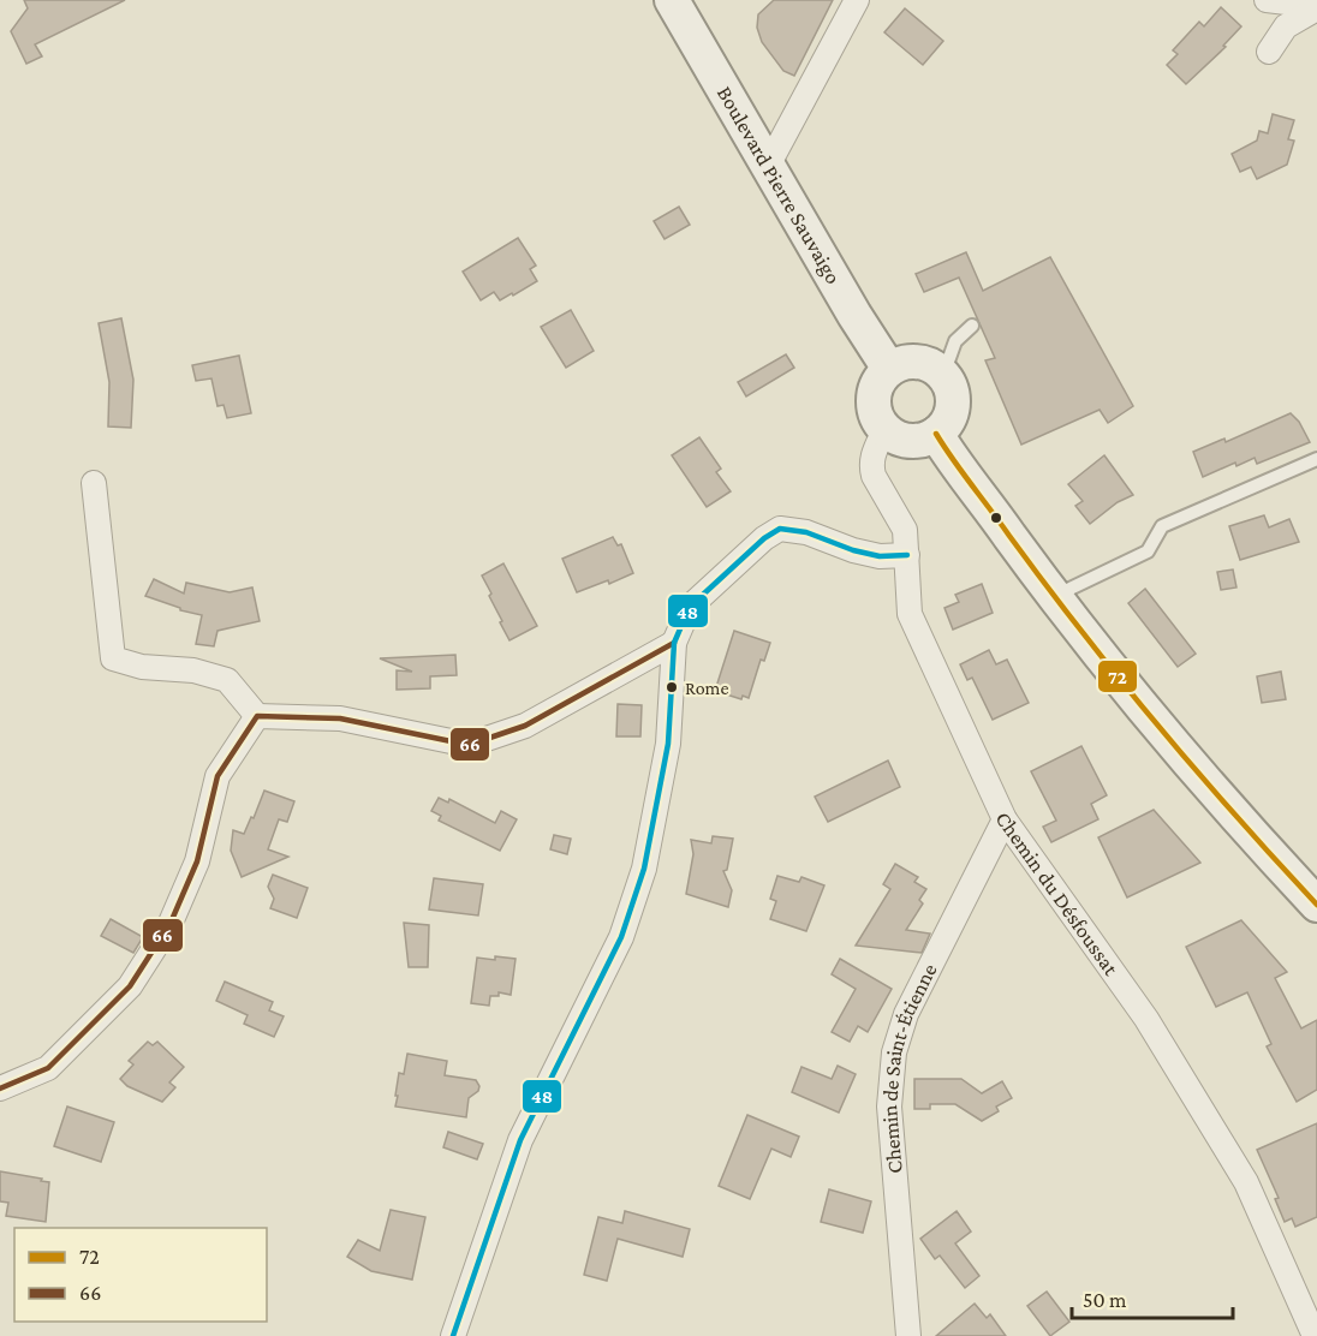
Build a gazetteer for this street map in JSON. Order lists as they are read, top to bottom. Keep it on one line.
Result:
{"streets":{"main road":["Boulevard Pierre Sauvaigo"],"street":["Chemin du Désfoussat","Chemin de Saint-Étienne"]},"crossings":[["Boulevard Pierre Sauvaigo","Chemin du Désfoussat"],["Chemin du Désfoussat","Chemin de Saint-Étienne"]],"places":["Rome"],"lines":["transit line 72","transit line 48","transit line 66"],"legend":["72","66"],"scale_bar":"50 m"}
